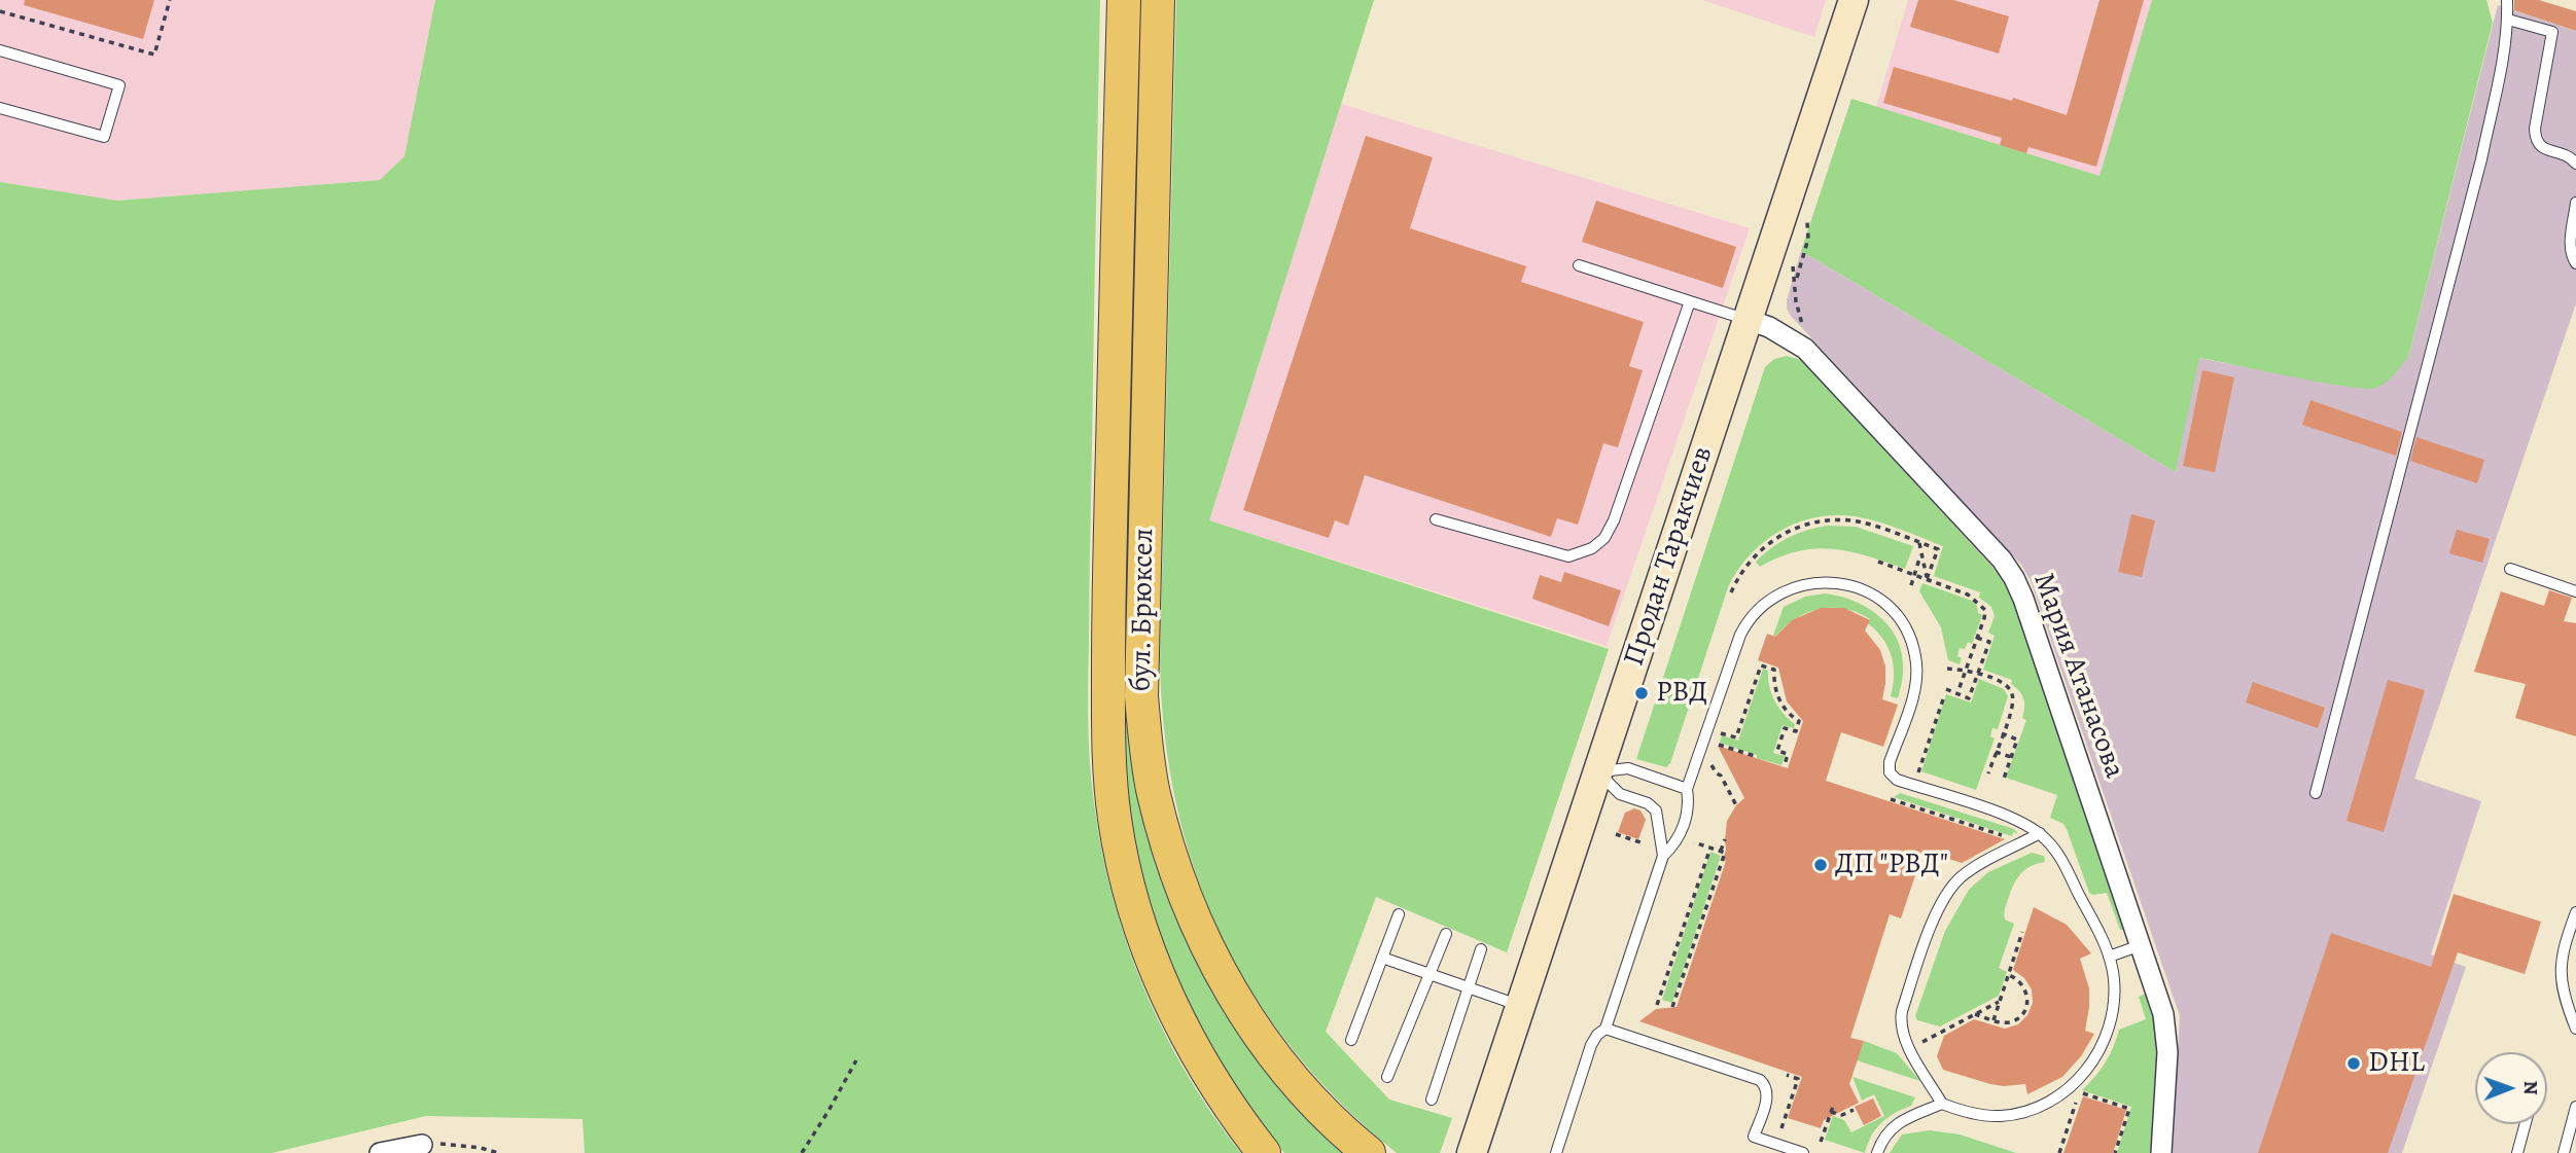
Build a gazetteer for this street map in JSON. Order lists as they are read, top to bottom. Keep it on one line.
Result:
{"streets":{"main road":["бул. Брюксел"],"street":["Продан Таракчиев","Мария Атанасова"]},"crossings":[["Продан Таракчиев","Мария Атанасова"]],"places":["РВД","ДП \"РВД\"","DHL"],"north":"right"}
